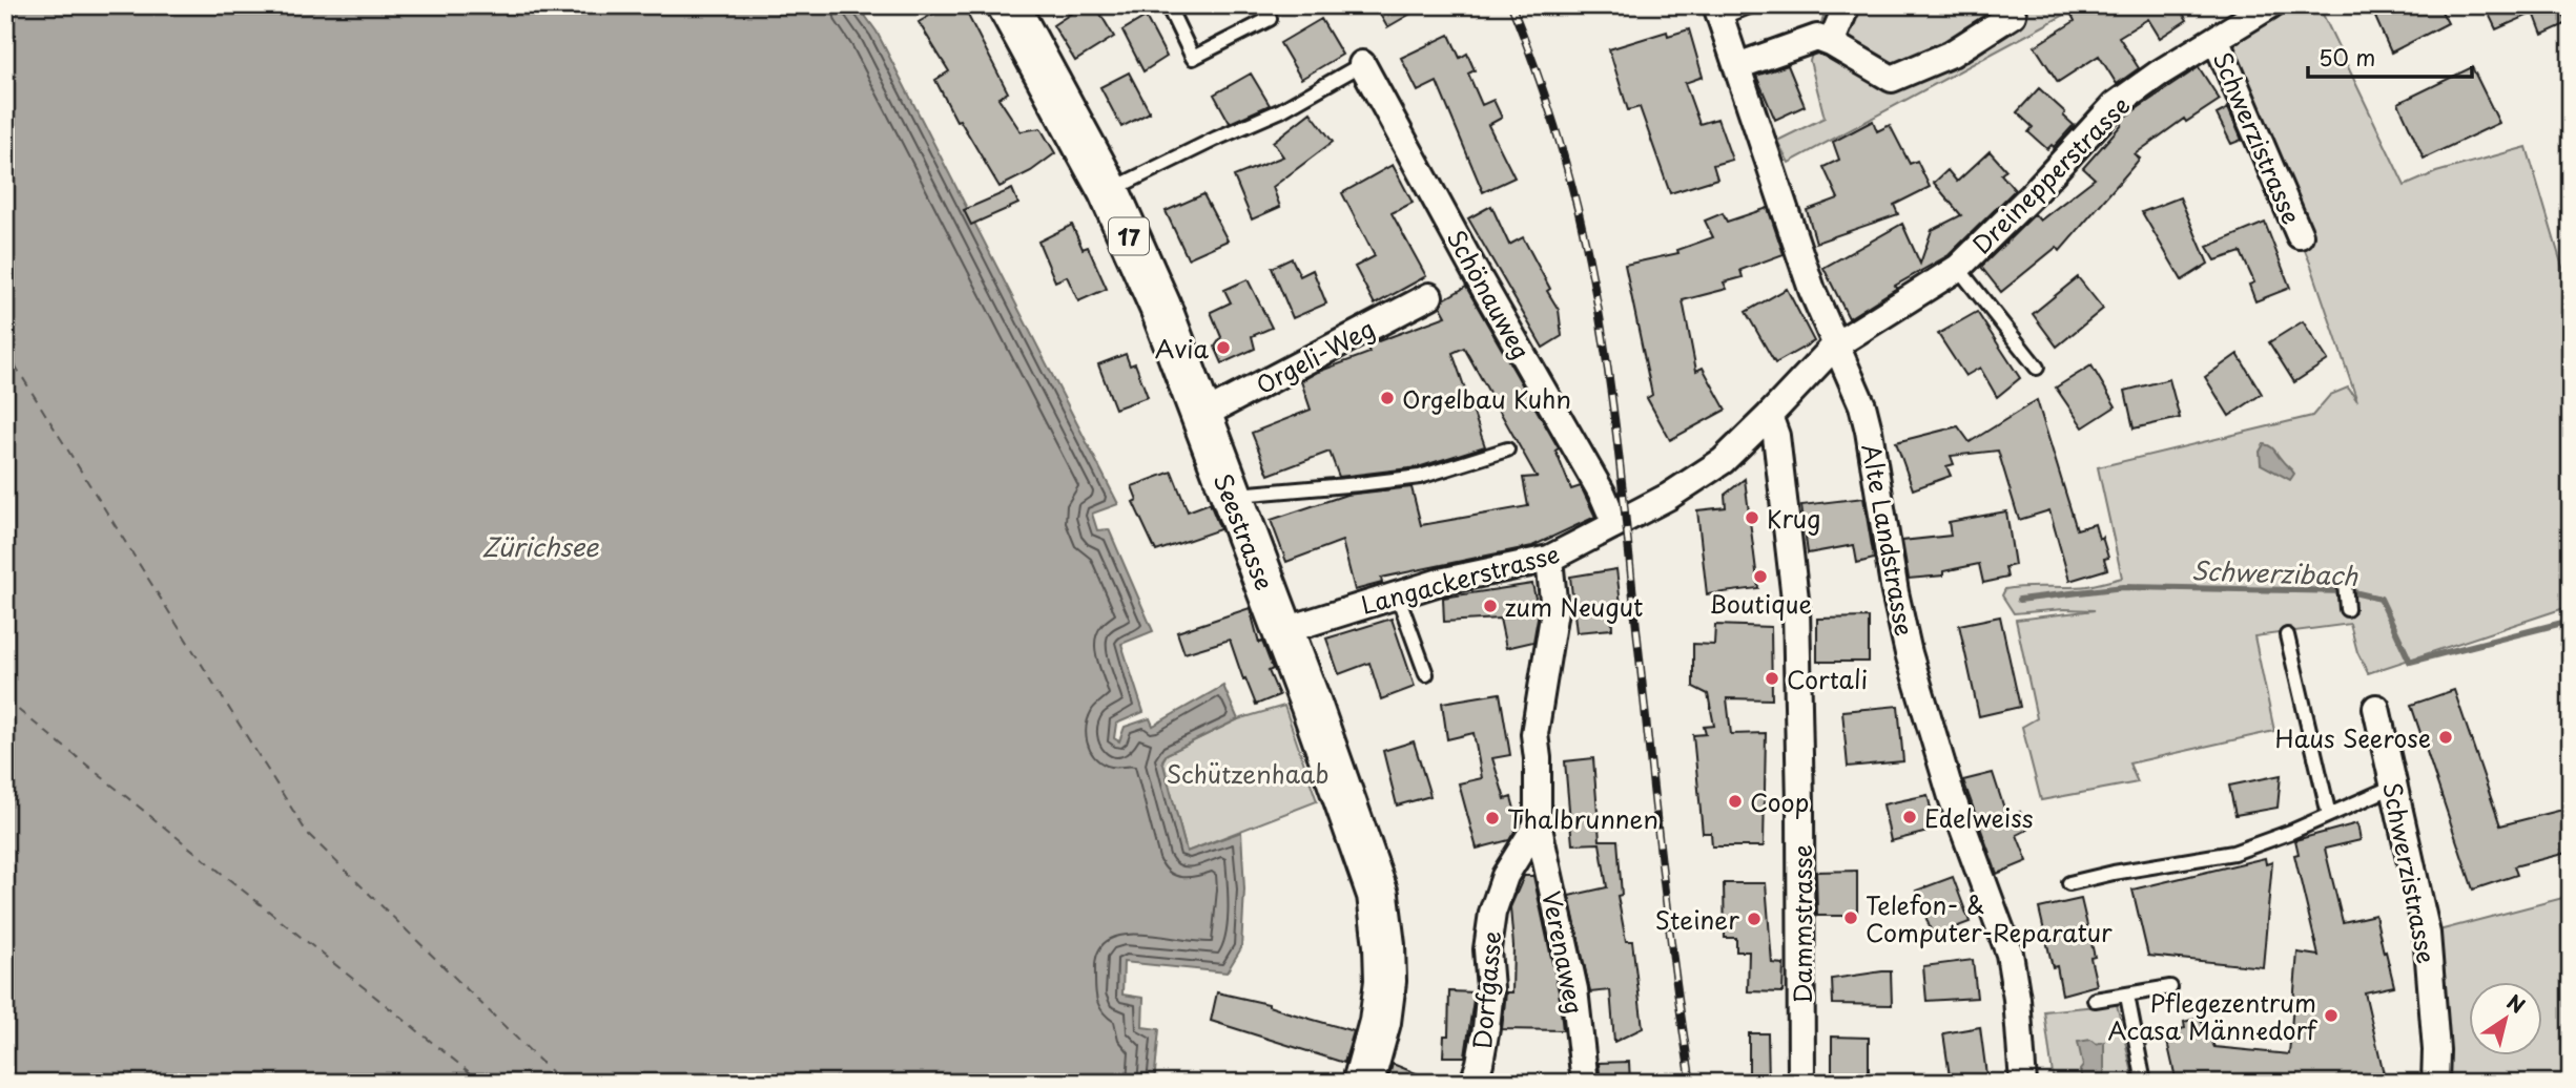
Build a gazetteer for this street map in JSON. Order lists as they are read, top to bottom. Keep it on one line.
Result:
{"streets":{"main road":["17","Seestrasse"],"street":["Schwerzistrasse","Dreinepperstrasse","Schönauweg","Orgeli-Weg","Alte Landstrasse","Langackerstrasse","Dammstrasse","Verenaweg","Dorfgasse"]},"crossings":[["Schwerzistrasse","Dreinepperstrasse"],["Dreinepperstrasse","Alte Landstrasse"],["Dreinepperstrasse","Langackerstrasse"],["Schönauweg","Langackerstrasse"],["Orgeli-Weg","Seestrasse"],["Seestrasse","Langackerstrasse"],["Alte Landstrasse","Langackerstrasse"],["Langackerstrasse","Dammstrasse"],["Verenaweg","Dorfgasse"]],"water":["Zürichsee","Schwerzibach"],"parks":["Schützenhaab"],"places":["Avia","Orgelbau Kuhn","Krug","Boutique","zum Neugut","Cortali","Haus Seerose","Coop","Edelweiss","Thalbrunnen","Telefon- & Computer-Reparatur","Steiner","Pflegezentrum Acasa Männedorf"],"scale_bar":"50 m","north":"top right"}
